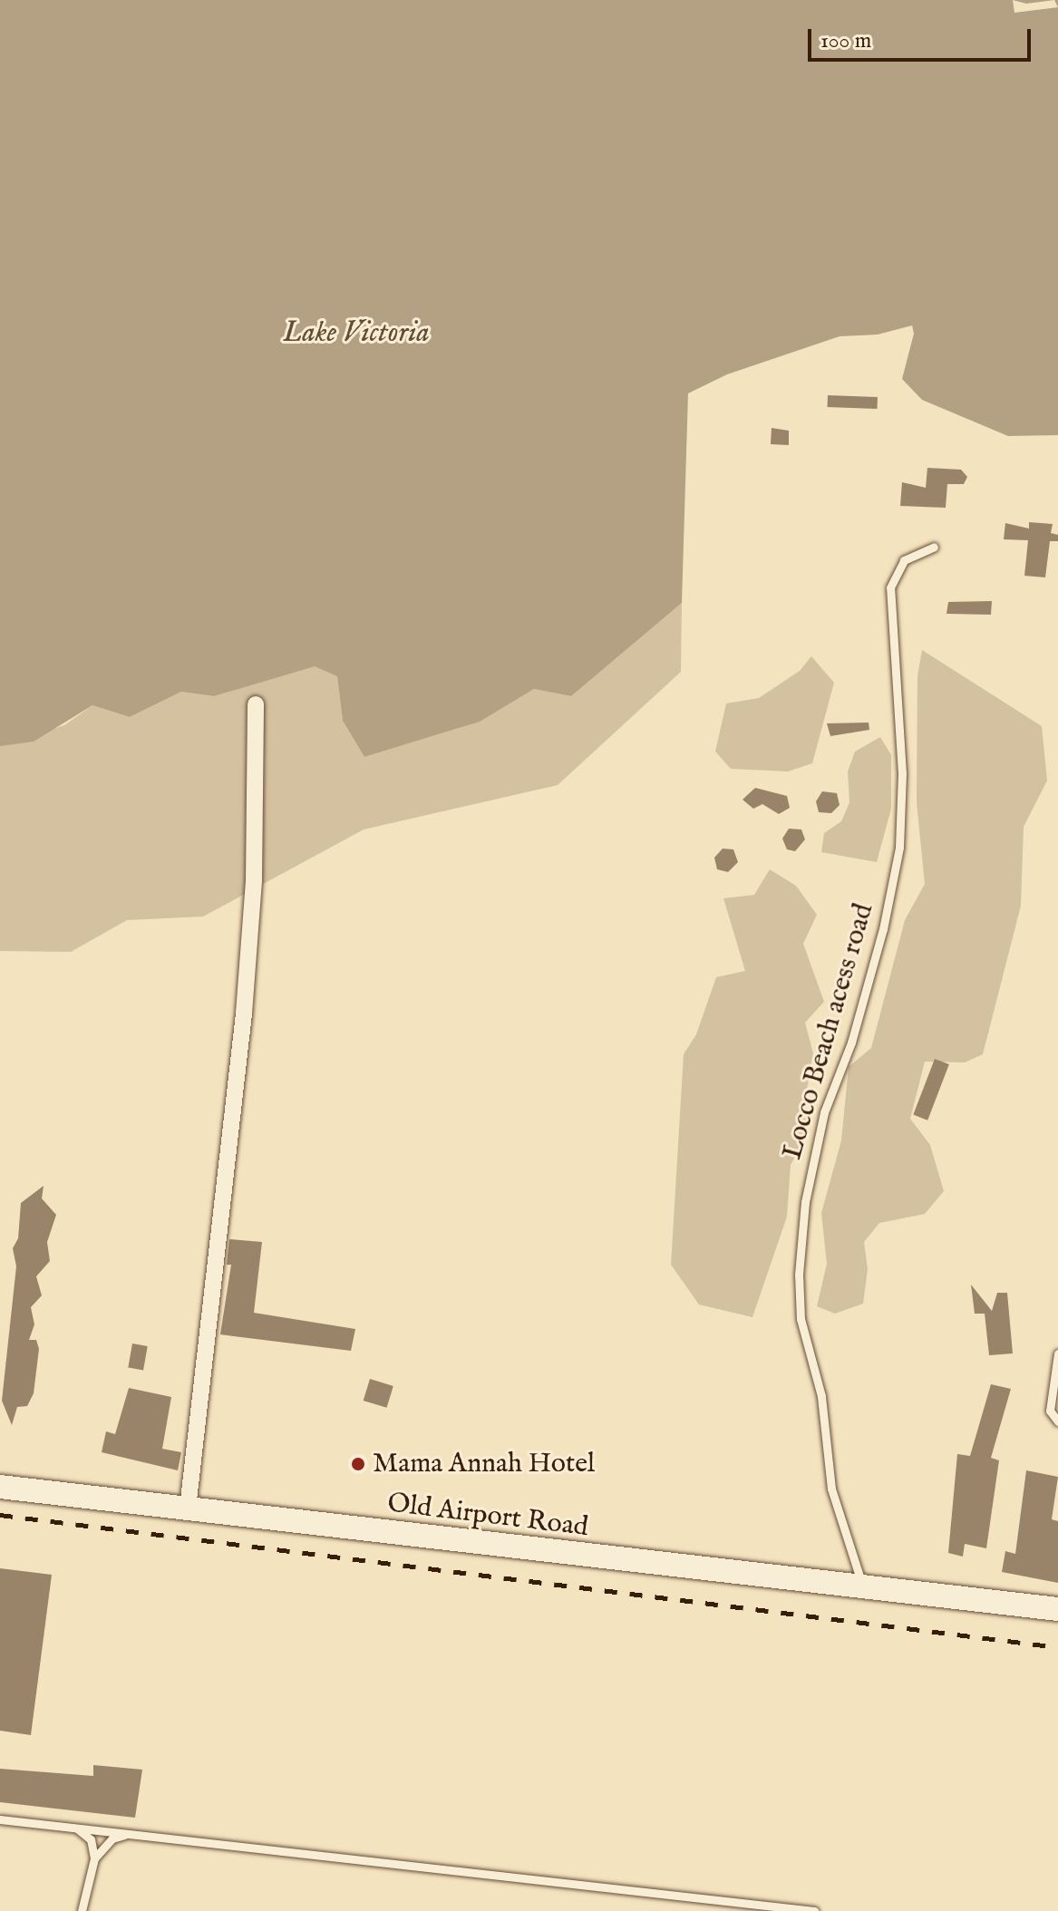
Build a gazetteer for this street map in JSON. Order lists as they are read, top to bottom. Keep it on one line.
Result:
{"streets":{"main road":["Old Airport Road"],"lane":["Locco Beach acess road"]},"crossings":[["Locco Beach acess road","Old Airport Road"]],"water":["Lake Victoria"],"places":["Mama Annah Hotel"],"scale_bar":"100 m"}
